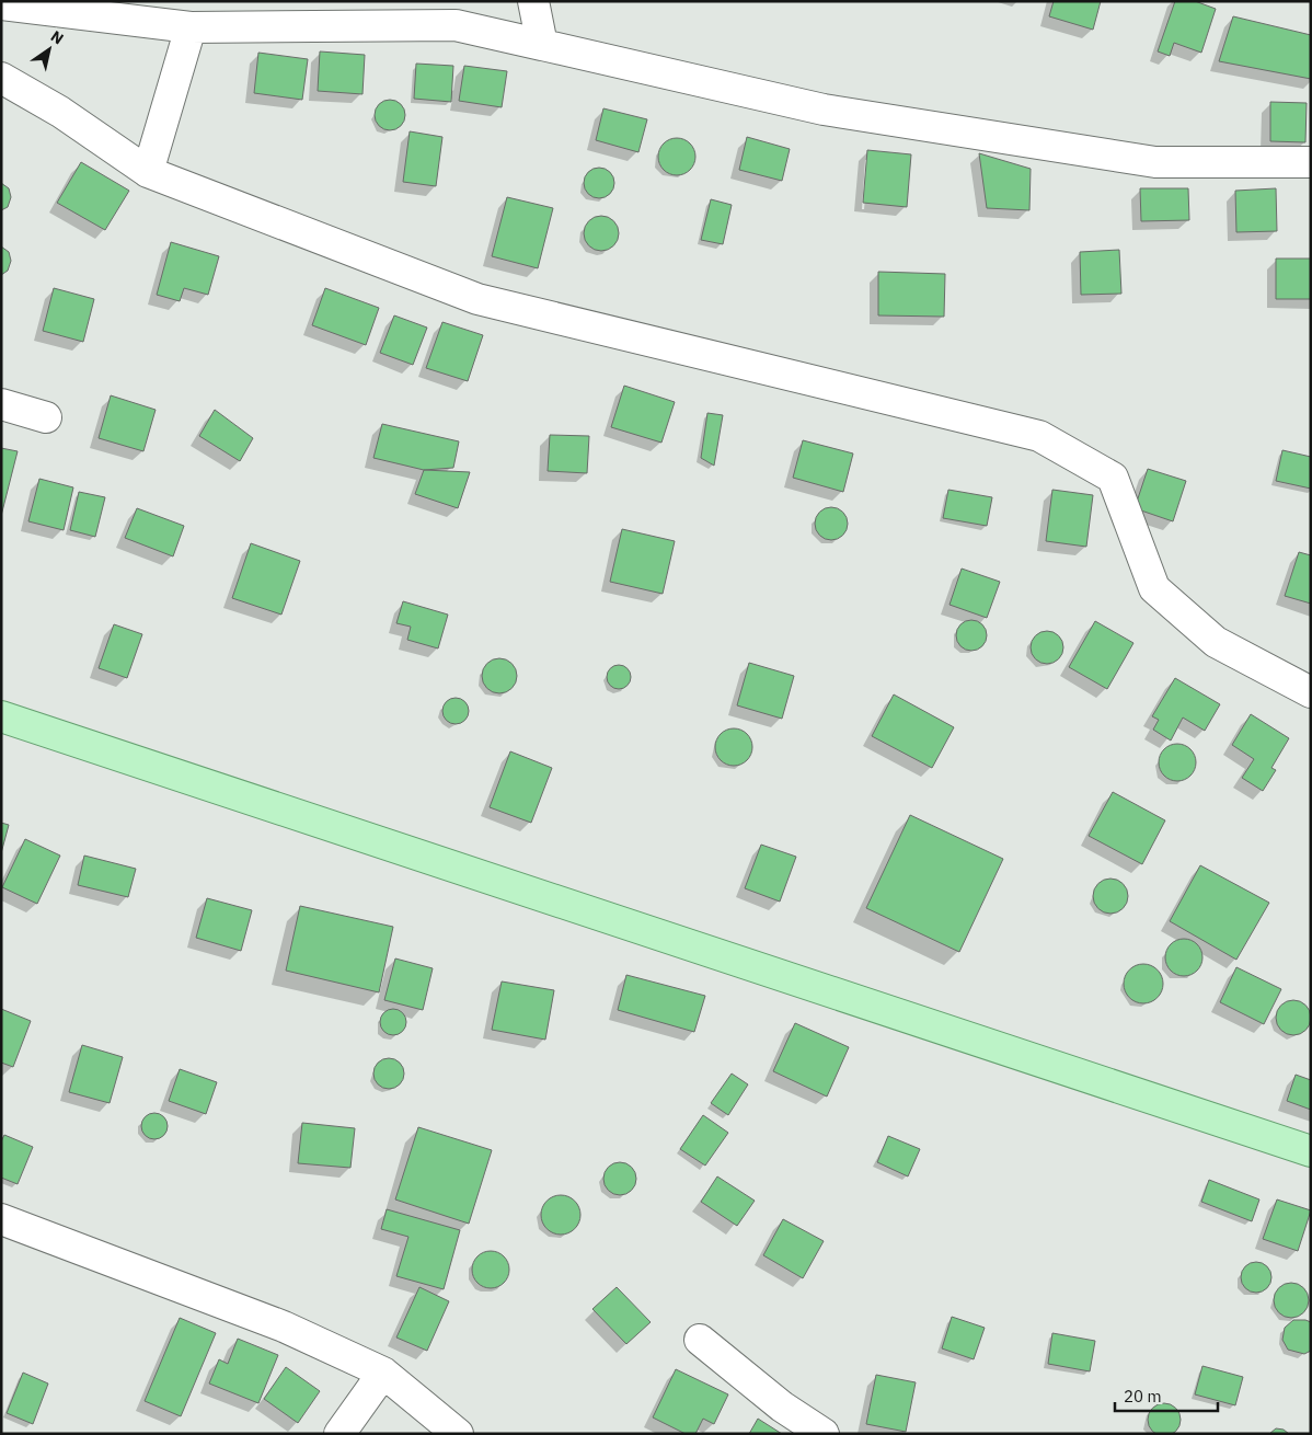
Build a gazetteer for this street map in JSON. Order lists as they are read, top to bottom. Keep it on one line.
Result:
{"scale_bar":"20 m","north":"top right"}
